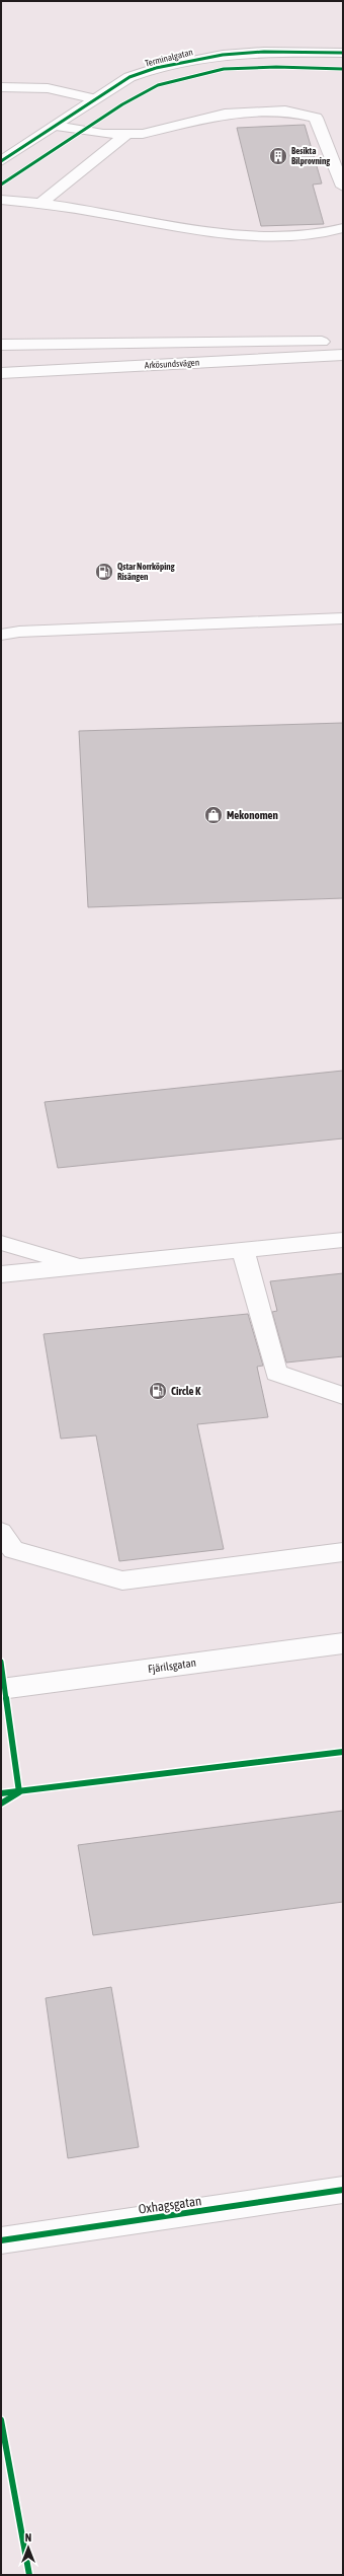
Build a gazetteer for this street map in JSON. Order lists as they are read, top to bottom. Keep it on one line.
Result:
{"streets":{"street":["Terminalgatan","Arkösundsvägen","Fjärilsgatan","Oxhagsgatan"]},"places":{"building":["Besikta Bilprovning"],"fuel station":["Qstar Norrköping Risängen","Circle K"],"shop":["Mekonomen"]},"north":"top"}
